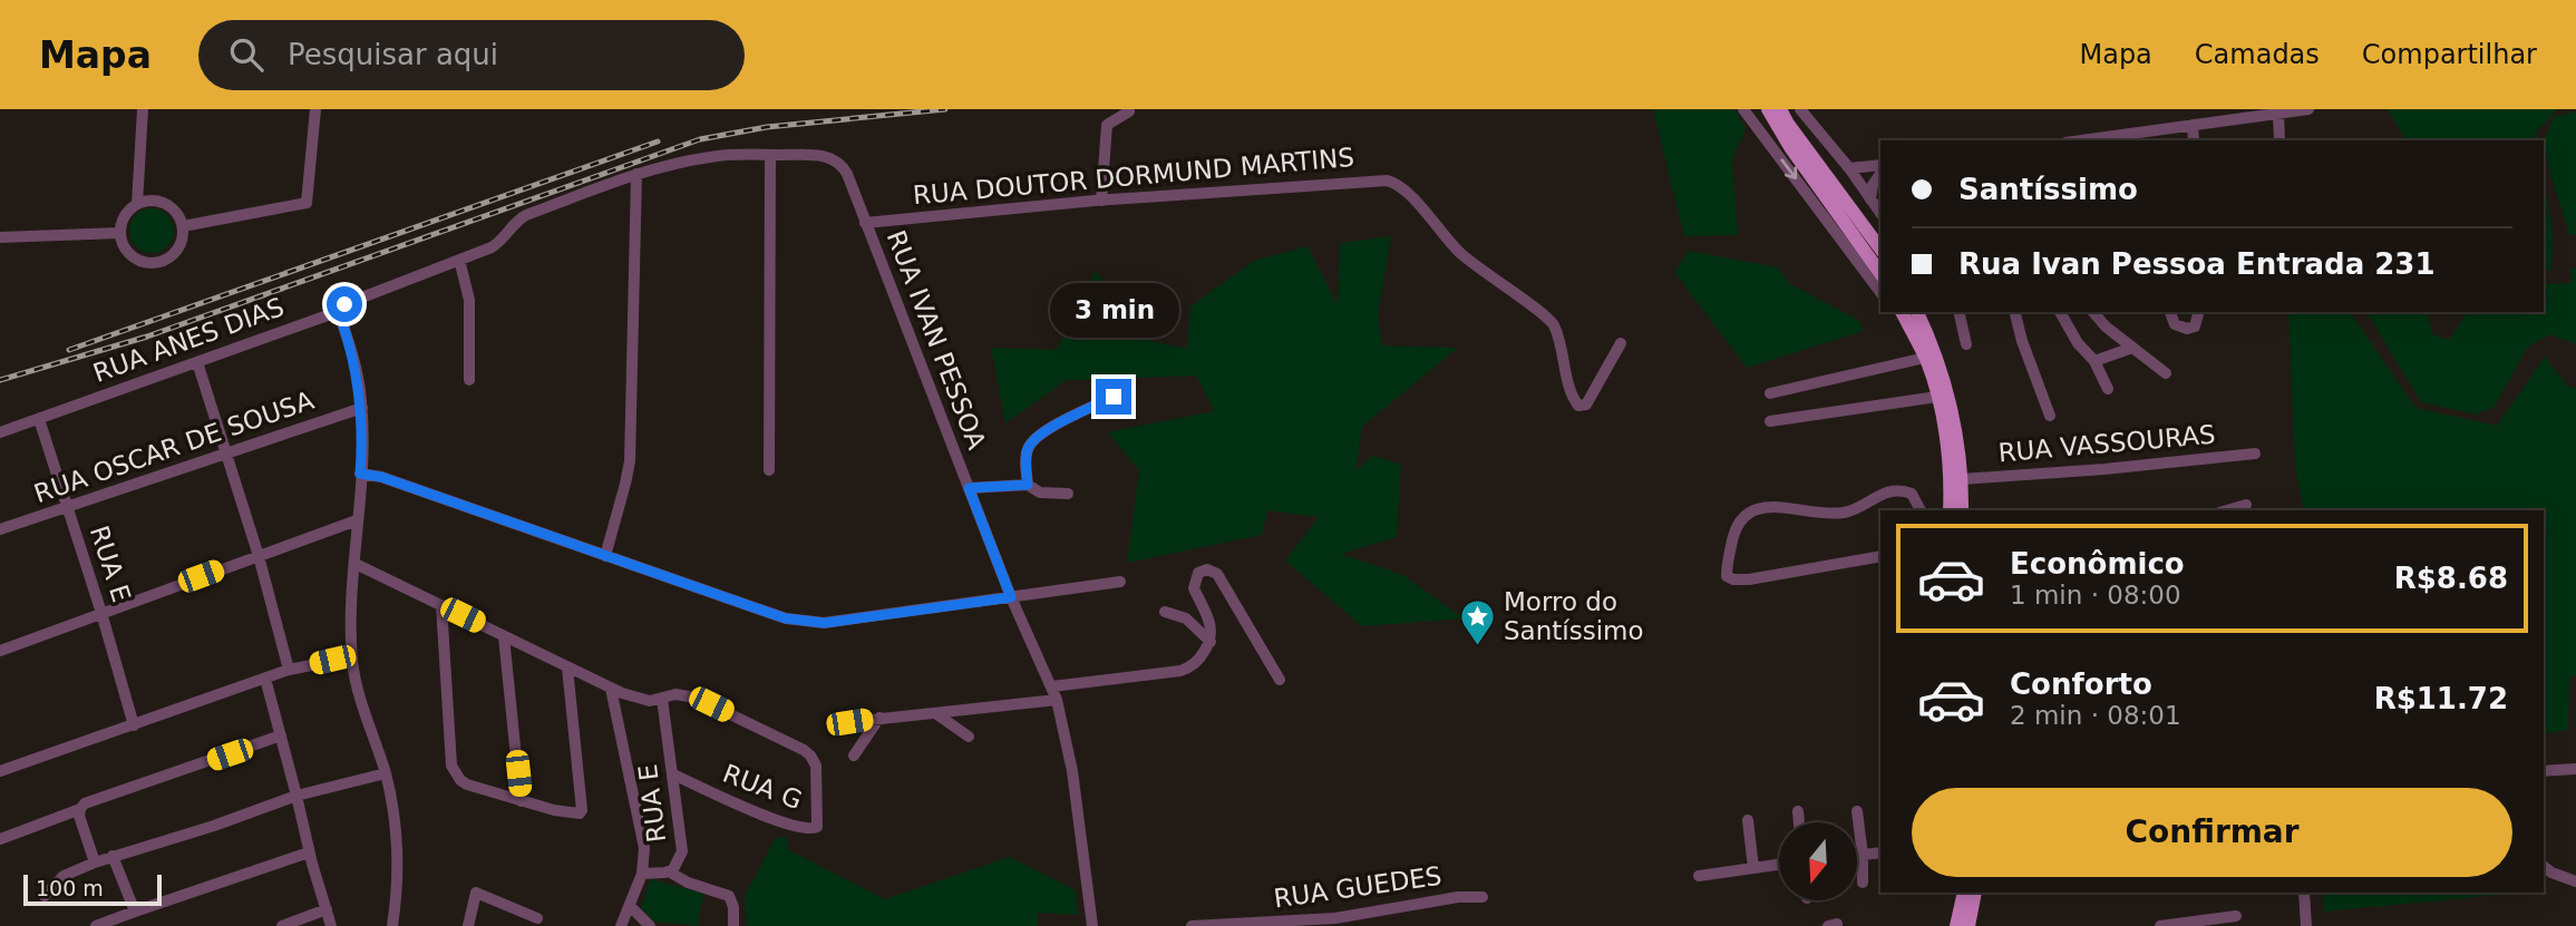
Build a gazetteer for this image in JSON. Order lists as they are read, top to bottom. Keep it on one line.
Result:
{"streets":{"street":["RUA DOUTOR DORMUND MARTINS","RUA ANES DIAS","RUA IVAN PESSOA","RUA VASSOURAS","RUA OSCAR DE SOUSA","RUA E","RUA G","RUA GUEDES"]},"crossings":[["RUA DOUTOR DORMUND MARTINS","RUA IVAN PESSOA"],["RUA ANES DIAS","RUA IVAN PESSOA"],["RUA ANES DIAS","RUA E"],["RUA OSCAR DE SOUSA","RUA E"],["RUA E","RUA G"]],"places":{"place":["Morro do Santíssimo"]},"scale_bar":"100 m","north":"bottom","page":{"header":"Mapa","search":"Pesquisar aqui","nav":["Mapa","Camadas","Compartilhar"],"banner":["Santíssimo","Rua Ivan Pessoa Entrada 231"],"bubble":"3 min","list":[{"name":"Econômico","note":"1 min · 08:00","value":"R$8.68"},{"name":"Conforto","note":"2 min · 08:01","value":"R$11.72"}],"buttons":"Confirmar","scale":"100 m"}}
